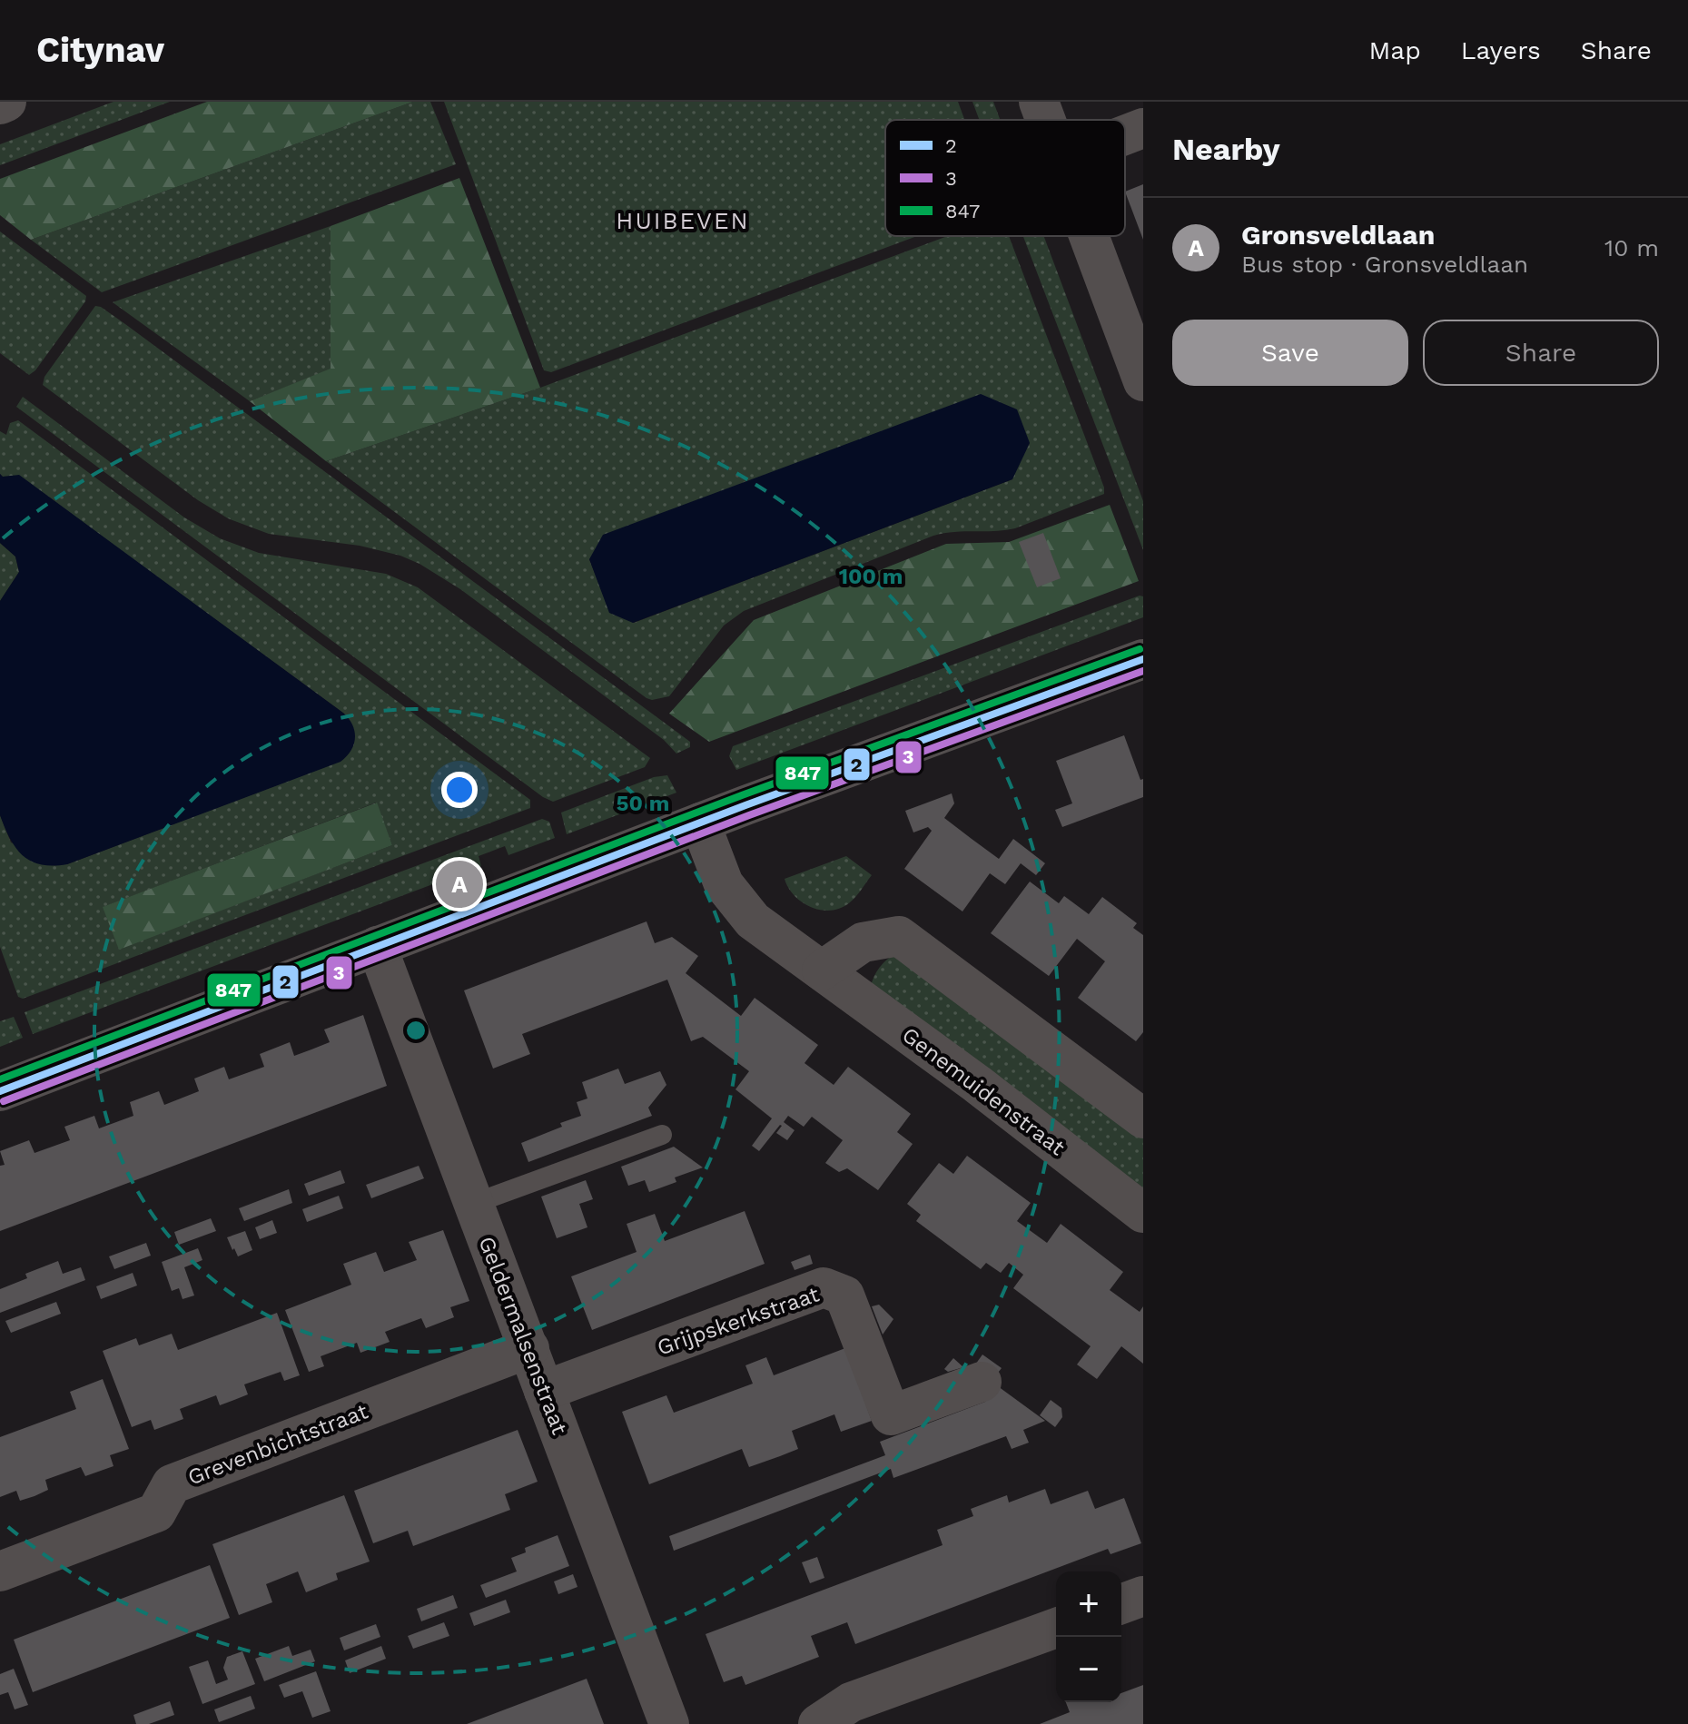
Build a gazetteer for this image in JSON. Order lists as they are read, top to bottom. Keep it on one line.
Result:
{"streets":{"street":["Genemuidenstraat","Grijpskerkstraat","Geldermalsenstraat","Grevenbichtstraat"]},"crossings":[["Grijpskerkstraat","Geldermalsenstraat"],["Geldermalsenstraat","Grevenbichtstraat"]],"districts":["HUIBEVEN"],"lines":["transit line 847","transit line 2","transit line 3"],"legend":["2","3","847"],"page":{"header":"Citynav","nav":["Map","Layers","Share"],"heading":"Nearby","list":[{"mark":"A","name":"Gronsveldlaan","note":"Bus stop · Gronsveldlaan","value":"10 m"}],"buttons":["Save","Share"],"pins":"A","map_buttons":["+","−"]},"rings":["100 m","50 m"]}
